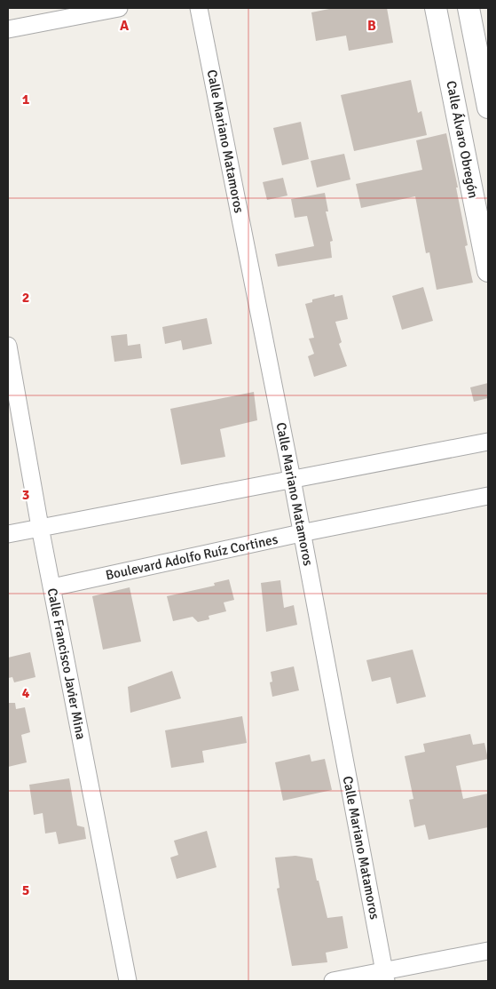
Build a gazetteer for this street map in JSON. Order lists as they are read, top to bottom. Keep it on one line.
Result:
{"streets":{"street":["Calle Álvaro Obregón","Calle Mariano Matamoros","Boulevard Adolfo Ruíz Cortines","Calle Francisco Javier Mina"]},"crossings":[["Calle Mariano Matamoros","Boulevard Adolfo Ruíz Cortines"],["Boulevard Adolfo Ruíz Cortines","Calle Francisco Javier Mina"]],"grid":{"columns":["A","B"],"rows":["1","2","3","4","5"]}}
